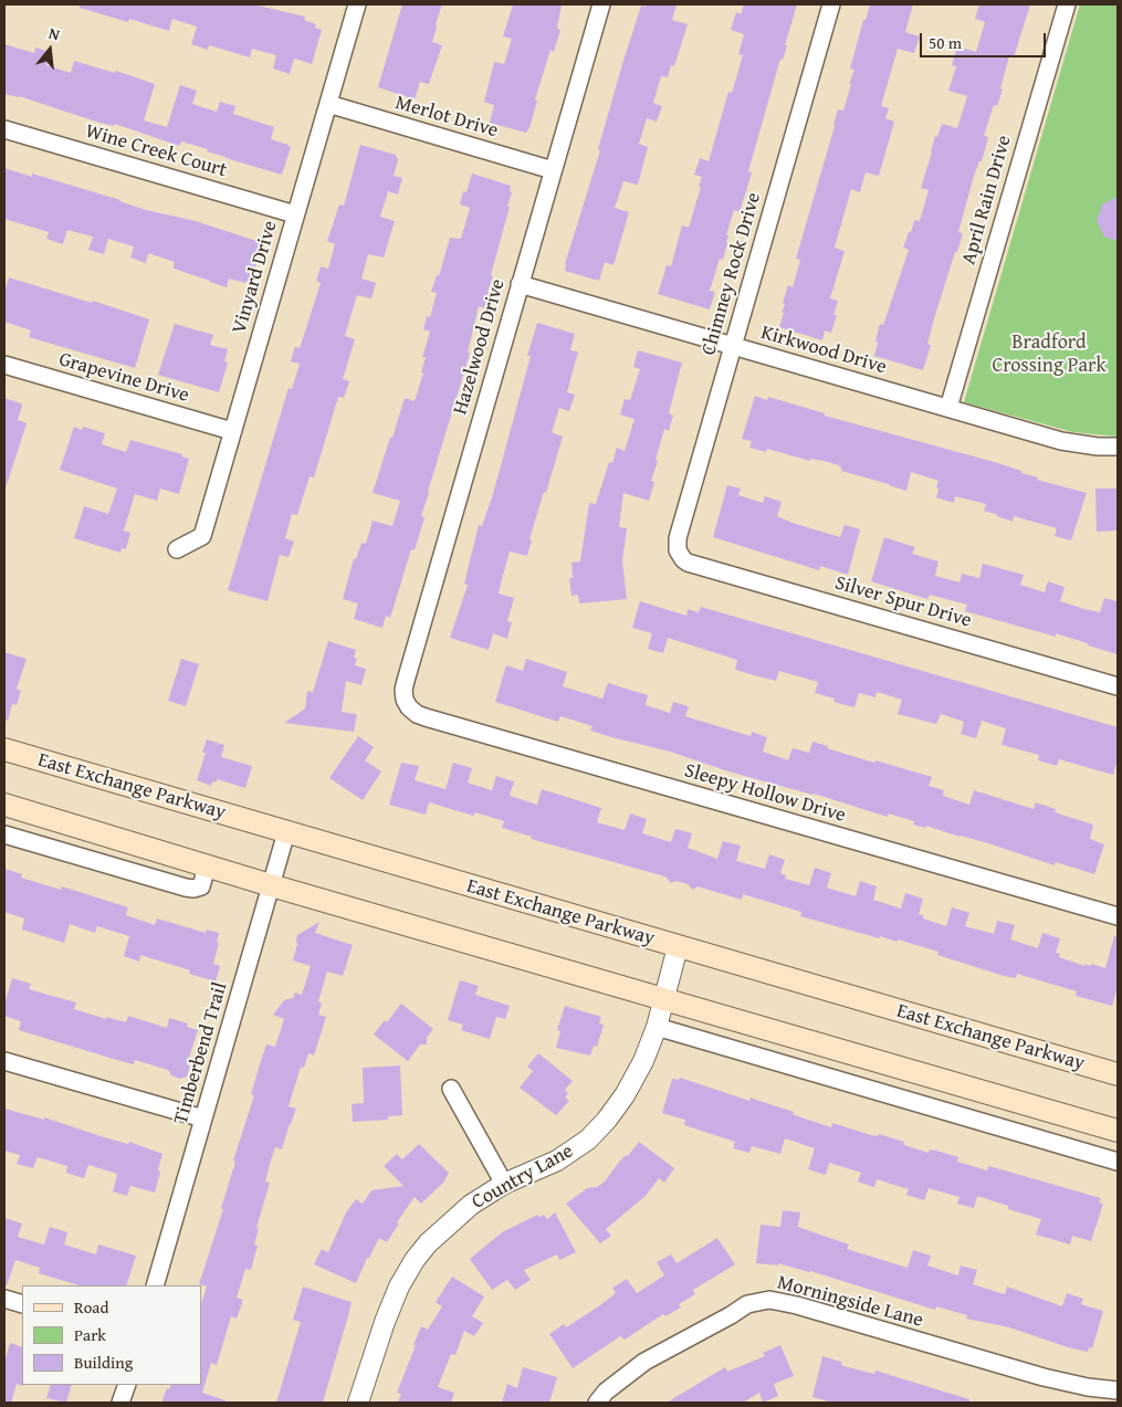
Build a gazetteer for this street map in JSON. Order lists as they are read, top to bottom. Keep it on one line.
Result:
{"streets":{"main road":["East Exchange Parkway"],"street":["Merlot Drive","Wine Creek Court","April Rain Drive","Chimney Rock Drive","Vinyard Drive","Hazelwood Drive","Kirkwood Drive","Grapevine Drive","Silver Spur Drive","Sleepy Hollow Drive","Timberbend Trail","Country Lane","Morningside Lane"]},"crossings":[["Merlot Drive","Vinyard Drive"],["Merlot Drive","Hazelwood Drive"],["Wine Creek Court","Vinyard Drive"],["April Rain Drive","Kirkwood Drive"],["Chimney Rock Drive","Kirkwood Drive"],["Chimney Rock Drive","Silver Spur Drive"],["Vinyard Drive","Grapevine Drive"],["Hazelwood Drive","Kirkwood Drive"],["Hazelwood Drive","Sleepy Hollow Drive"],["East Exchange Parkway","Timberbend Trail"],["East Exchange Parkway","Country Lane"]],"parks":["Bradford Crossing Park"],"legend":["Road","Park","Building"],"scale_bar":"50 m","north":"top"}
